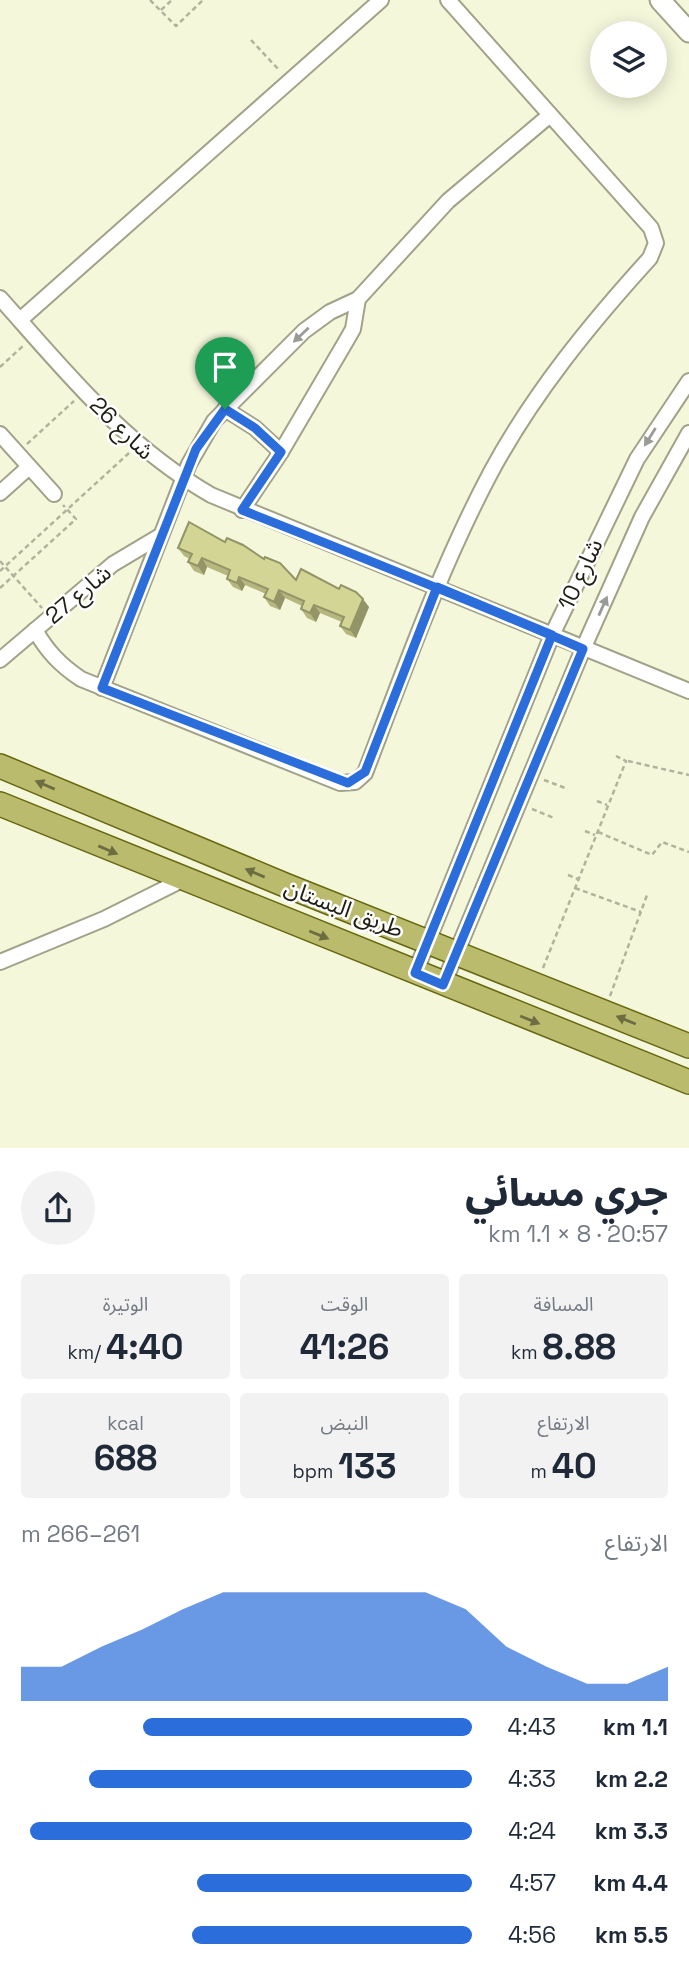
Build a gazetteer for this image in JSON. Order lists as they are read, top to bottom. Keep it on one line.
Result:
{"streets":{"main road":["طريق البستان"],"street":["شارع 26","شارع 10","شارع 27"]},"crossings":[["شارع 26","شارع 10"],["شارع 10","طريق البستان"]],"page":{"heading":["جري مسائي","20:57 · 8 × 1.1 km"],"stats":[["المسافة","8.88 km"],["الوقت","41:26"],["الوتيرة","4:40 /km"],["الارتفاع","40 m"],["النبض","133 bpm"],["kcal","688"]],"chart":["الارتفاع","261–266 m"],"list":[{"name":"1.1 km","note":"4:43"},{"name":"2.2 km","note":"4:33"},{"name":"3.3 km","note":"4:24"},{"name":"4.4 km","note":"4:57"},{"name":"5.5 km","note":"4:56"}]}}
